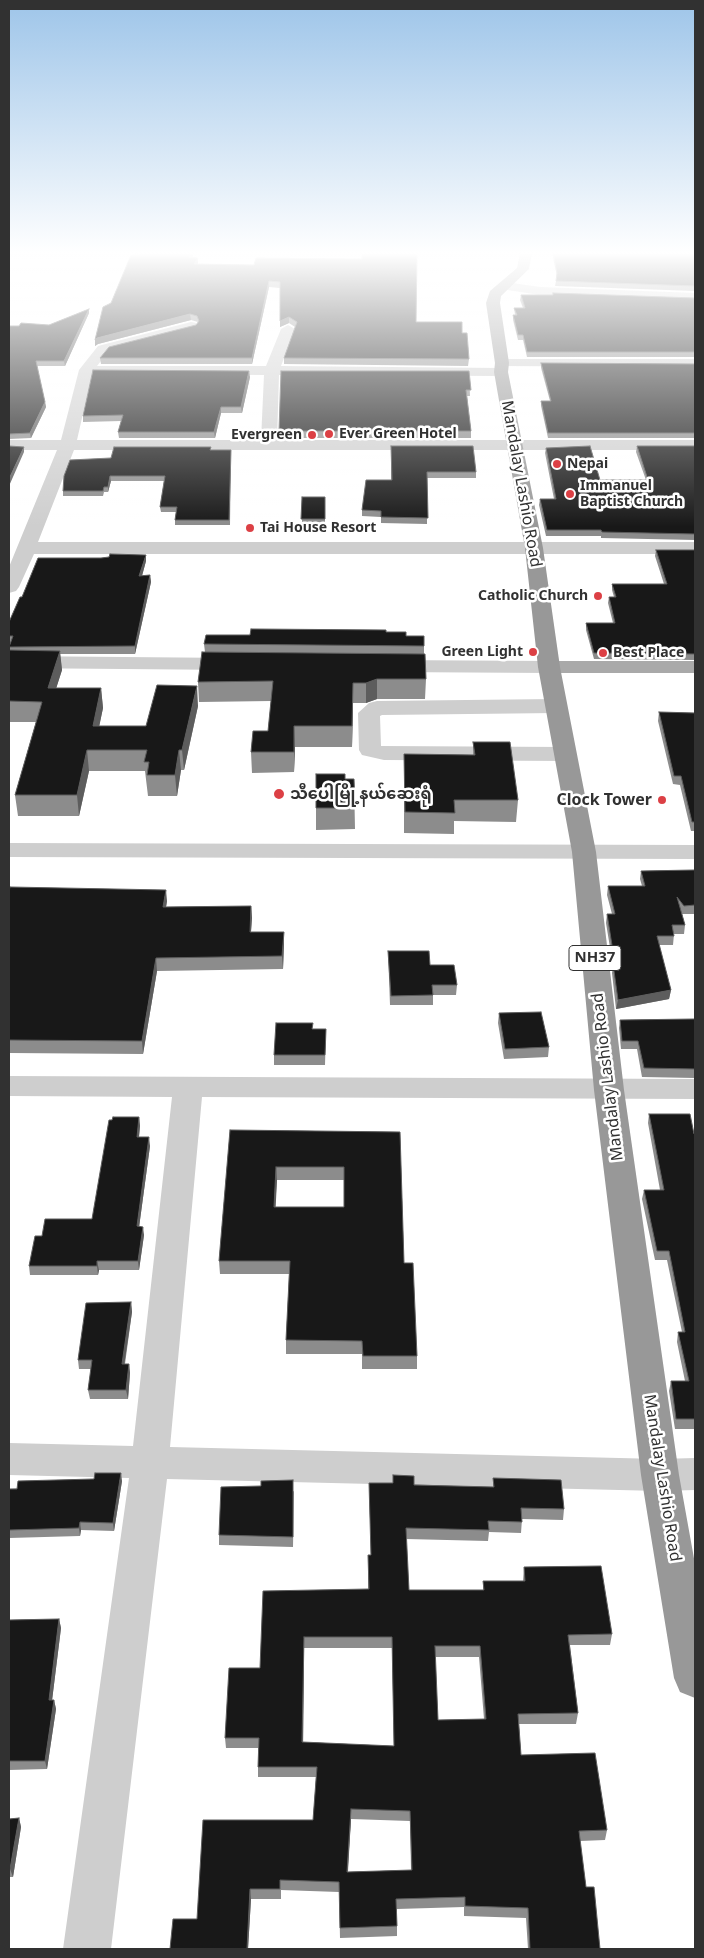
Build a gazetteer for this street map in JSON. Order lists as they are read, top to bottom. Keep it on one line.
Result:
{"streets":{"highway":["Mandalay Lashio Road","NH37"]},"places":["Ever Green Hotel","Evergreen","Nepai","Immanuel Baptist Church","Tai House Resort","Catholic Church","Green Light","Best Place","သီပေါမြို့နယ်ဆေးရုံ","Clock Tower"]}
